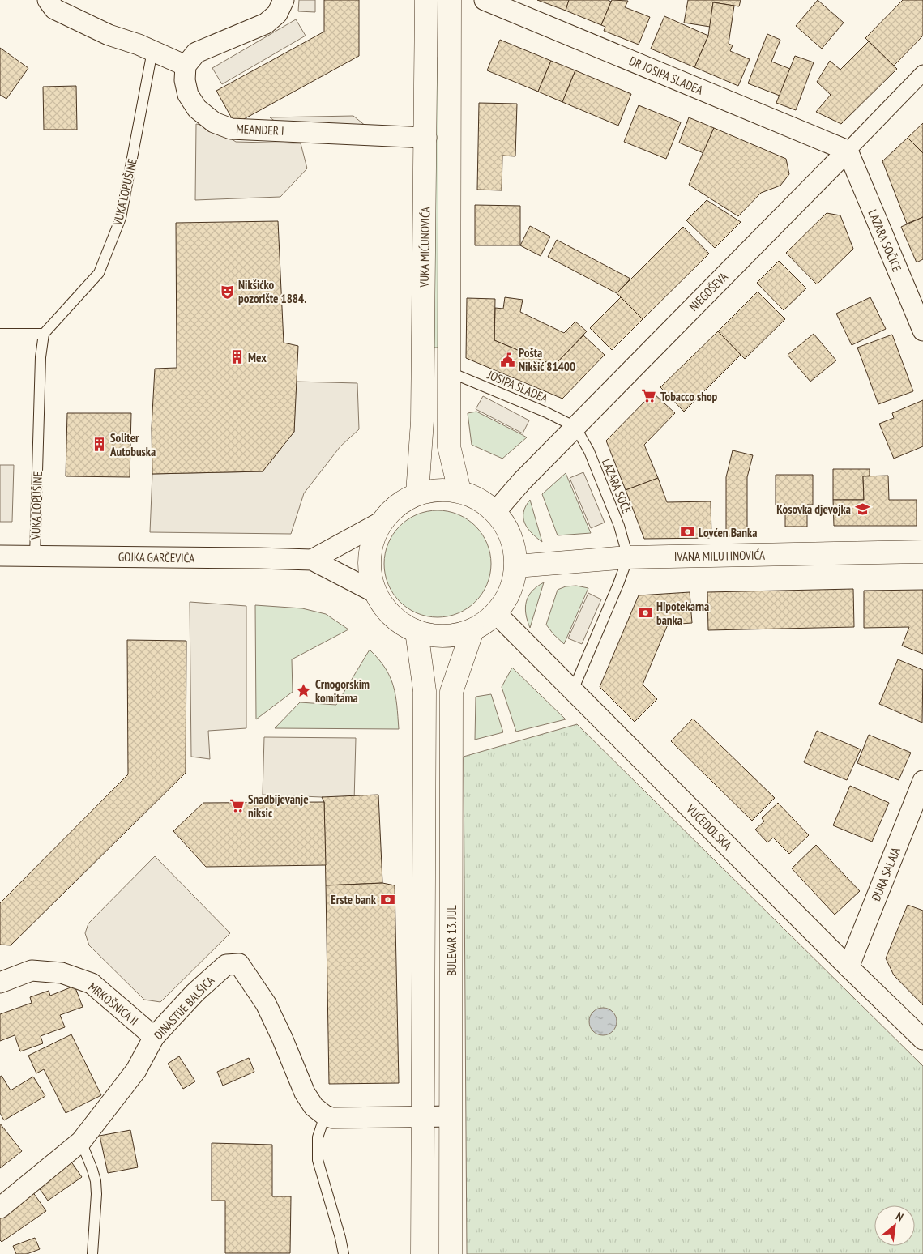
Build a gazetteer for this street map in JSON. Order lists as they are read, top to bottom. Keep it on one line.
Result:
{"streets":{"main road":["VUKA MIĆUNOVIĆA","IVANA MILUTINOVIĆA","BULEVAR 13. JUL"],"street":["DR JOSIPA SLADEA","MEANDER I","LAZARA SOČICE","NJEGOŠEVA","GOJKA GARČEVIĆA","VUČEDOLSKA","ĐURA SALAJA","MRKOŠNICA II","DINASTIJE BALŠIĆA"],"lane":["VUKA LOPUŠINE","JOSIPA SLADEA","LAZARA SOČE"]},"crossings":[["DR JOSIPA SLADEA","LAZARA SOČICE"],["DR JOSIPA SLADEA","NJEGOŠEVA"],["MEANDER I","VUKA MIĆUNOVIĆA"],["VUKA LOPUŠINE","GOJKA GARČEVIĆA"],["LAZARA SOČICE","NJEGOŠEVA"],["VUKA MIĆUNOVIĆA","JOSIPA SLADEA"],["NJEGOŠEVA","JOSIPA SLADEA"],["NJEGOŠEVA","LAZARA SOČE"],["JOSIPA SLADEA","LAZARA SOČE"],["LAZARA SOČE","IVANA MILUTINOVIĆA"],["VUČEDOLSKA","ĐURA SALAJA"],["MRKOŠNICA II","DINASTIJE BALŠIĆA"]],"places":{"theatre":["Nikšićko pozorište 1884."],"building":["Mex","Soliter Autobuska"],"public building":["Pošta Nikšić 81400"],"supermarket":["Tobacco shop","Snadbijevanje niksic"],"school or university":["Kosovka djevojka"],"bank":["Lovćen Banka","Hipotekarna banka","Erste bank"],"place":["Crnogorskim komitama"]},"north":"top right"}
